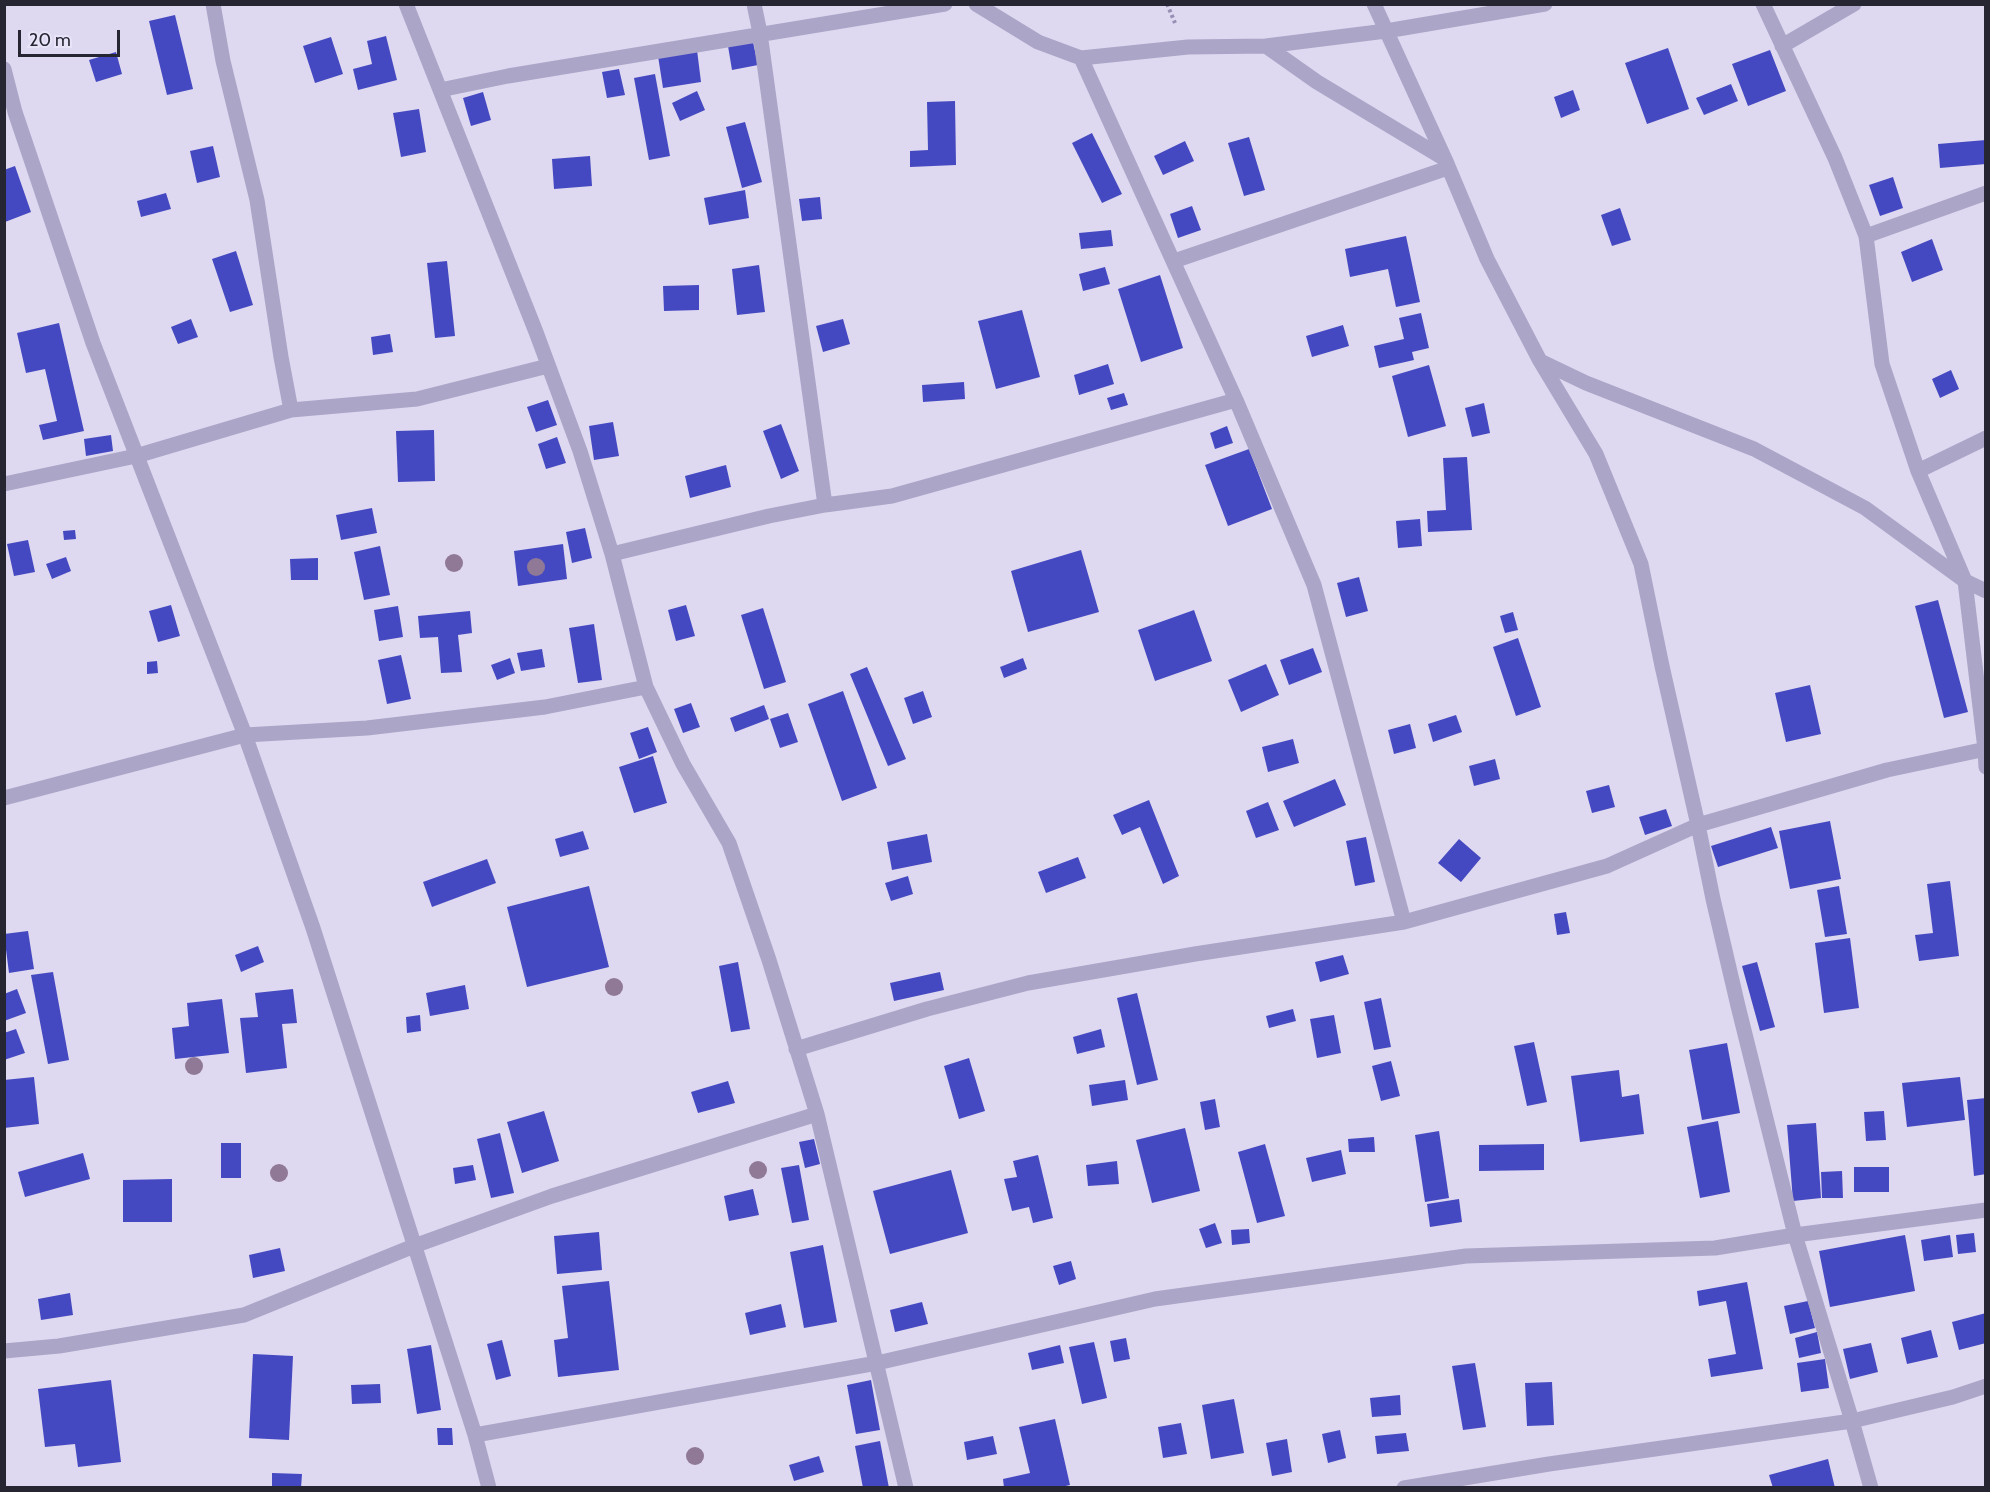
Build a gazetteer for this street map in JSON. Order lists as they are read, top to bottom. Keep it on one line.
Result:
{"scale_bar":"20 m"}
